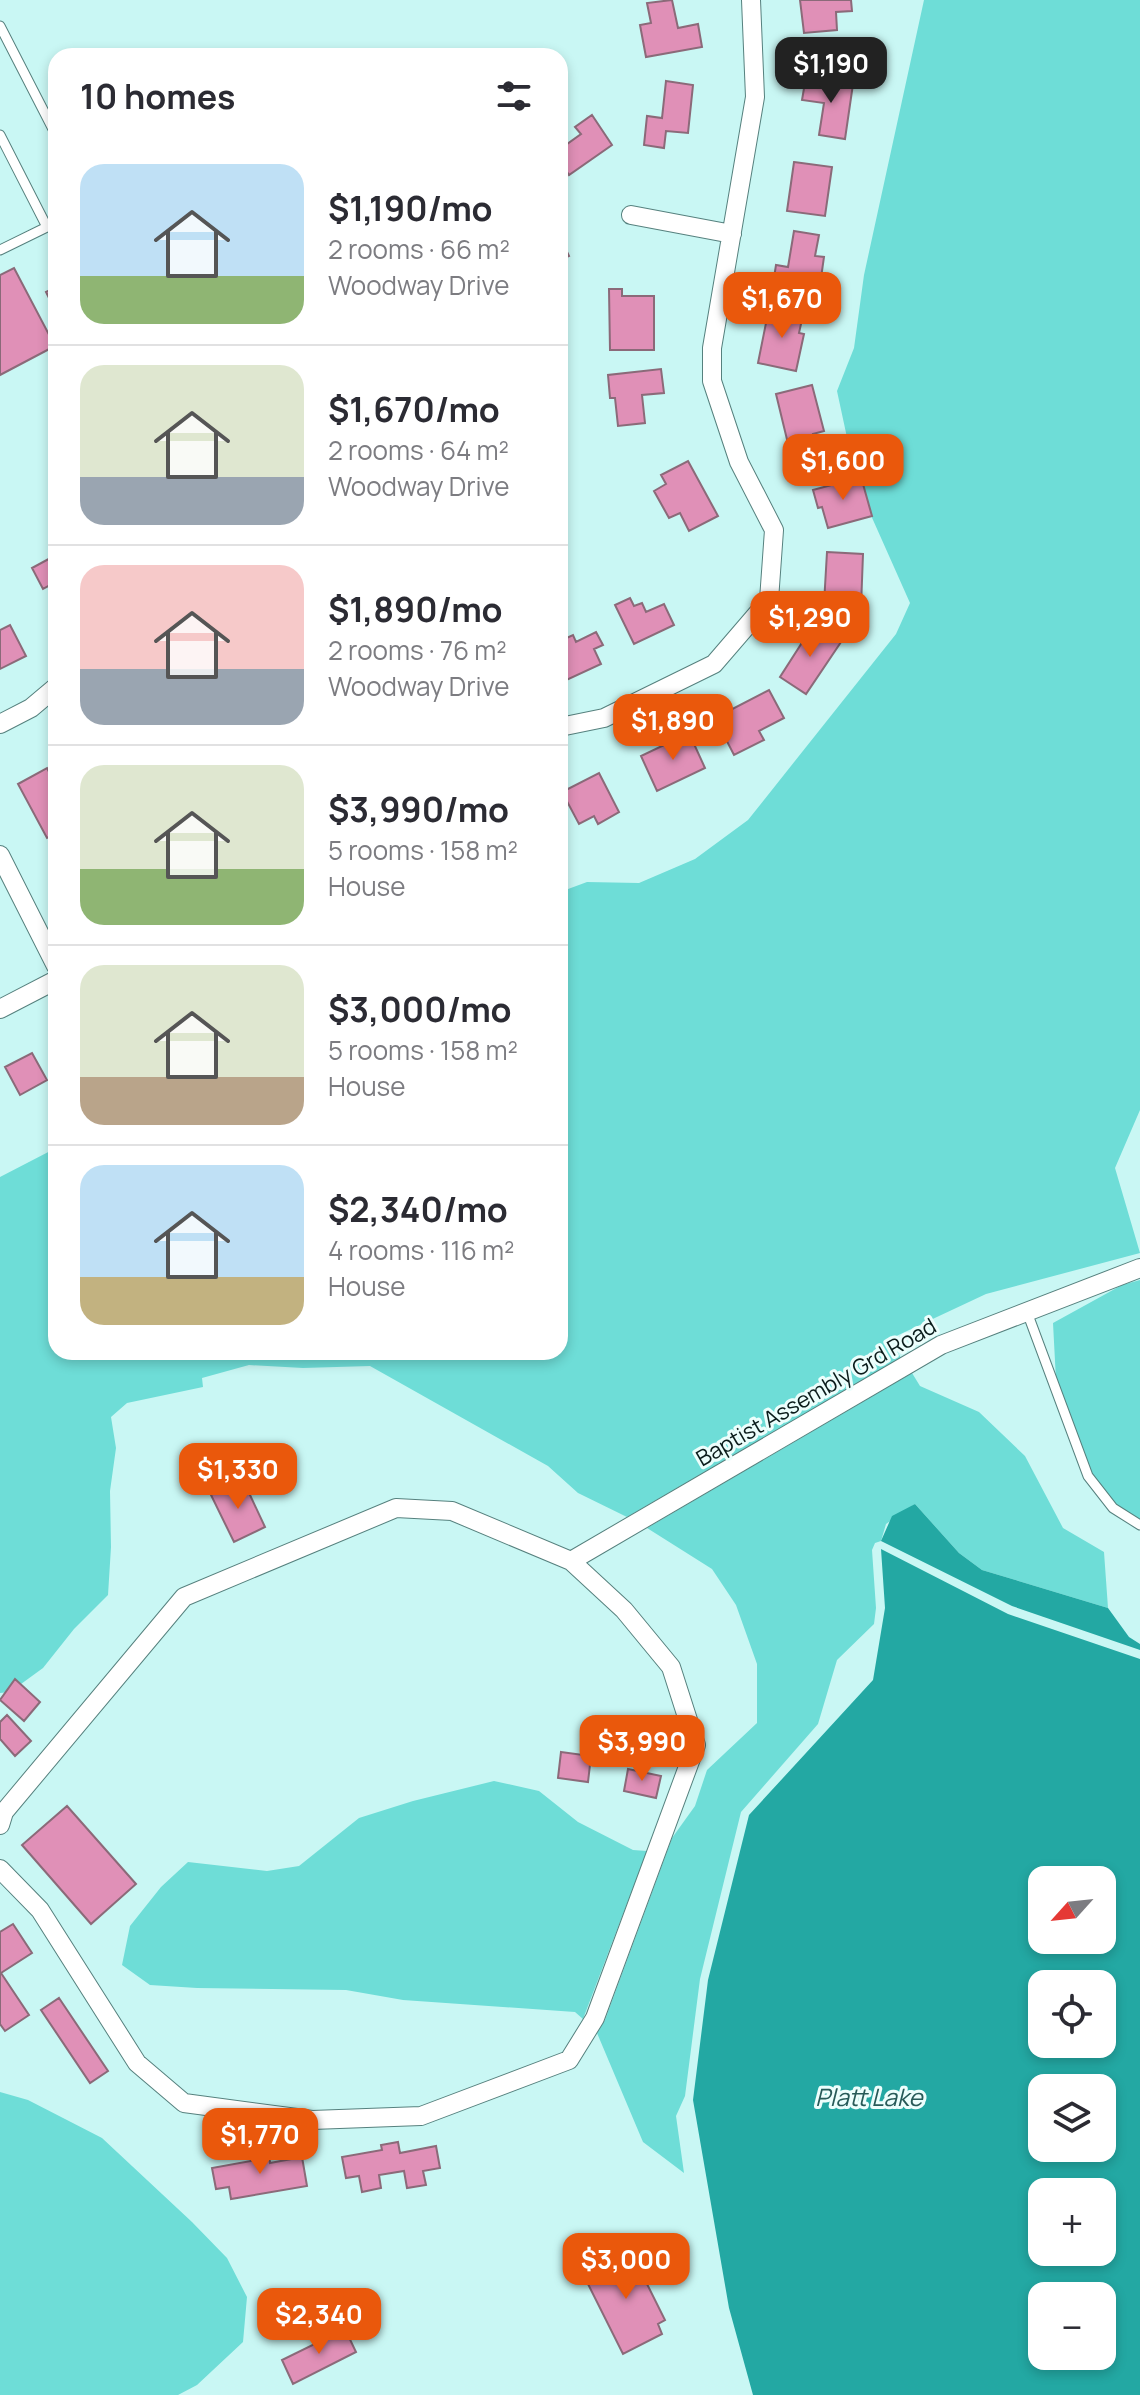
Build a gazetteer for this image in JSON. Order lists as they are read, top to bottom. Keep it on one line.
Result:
{"streets":{"street":["Baptist Assembly Grd Road"]},"water":["Platt Lake"],"north":"bottom left","page":{"price":["$1,190","$1,670","$1,600","$1,290","$1,890","$1,330","$3,990","$1,770","$3,000","$2,340"],"heading":"10 homes","list":[{"name":"$1,190/mo","note":"2 rooms · 66 m² · Woodway Drive"},{"name":"$1,670/mo","note":"2 rooms · 64 m² · Woodway Drive"},{"name":"$1,890/mo","note":"2 rooms · 76 m² · Woodway Drive"},{"name":"$3,990/mo","note":"5 rooms · 158 m² · House"},{"name":"$3,000/mo","note":"5 rooms · 158 m² · House"},{"name":"$2,340/mo","note":"4 rooms · 116 m² · House"}],"map_buttons":["+","−"]}}
